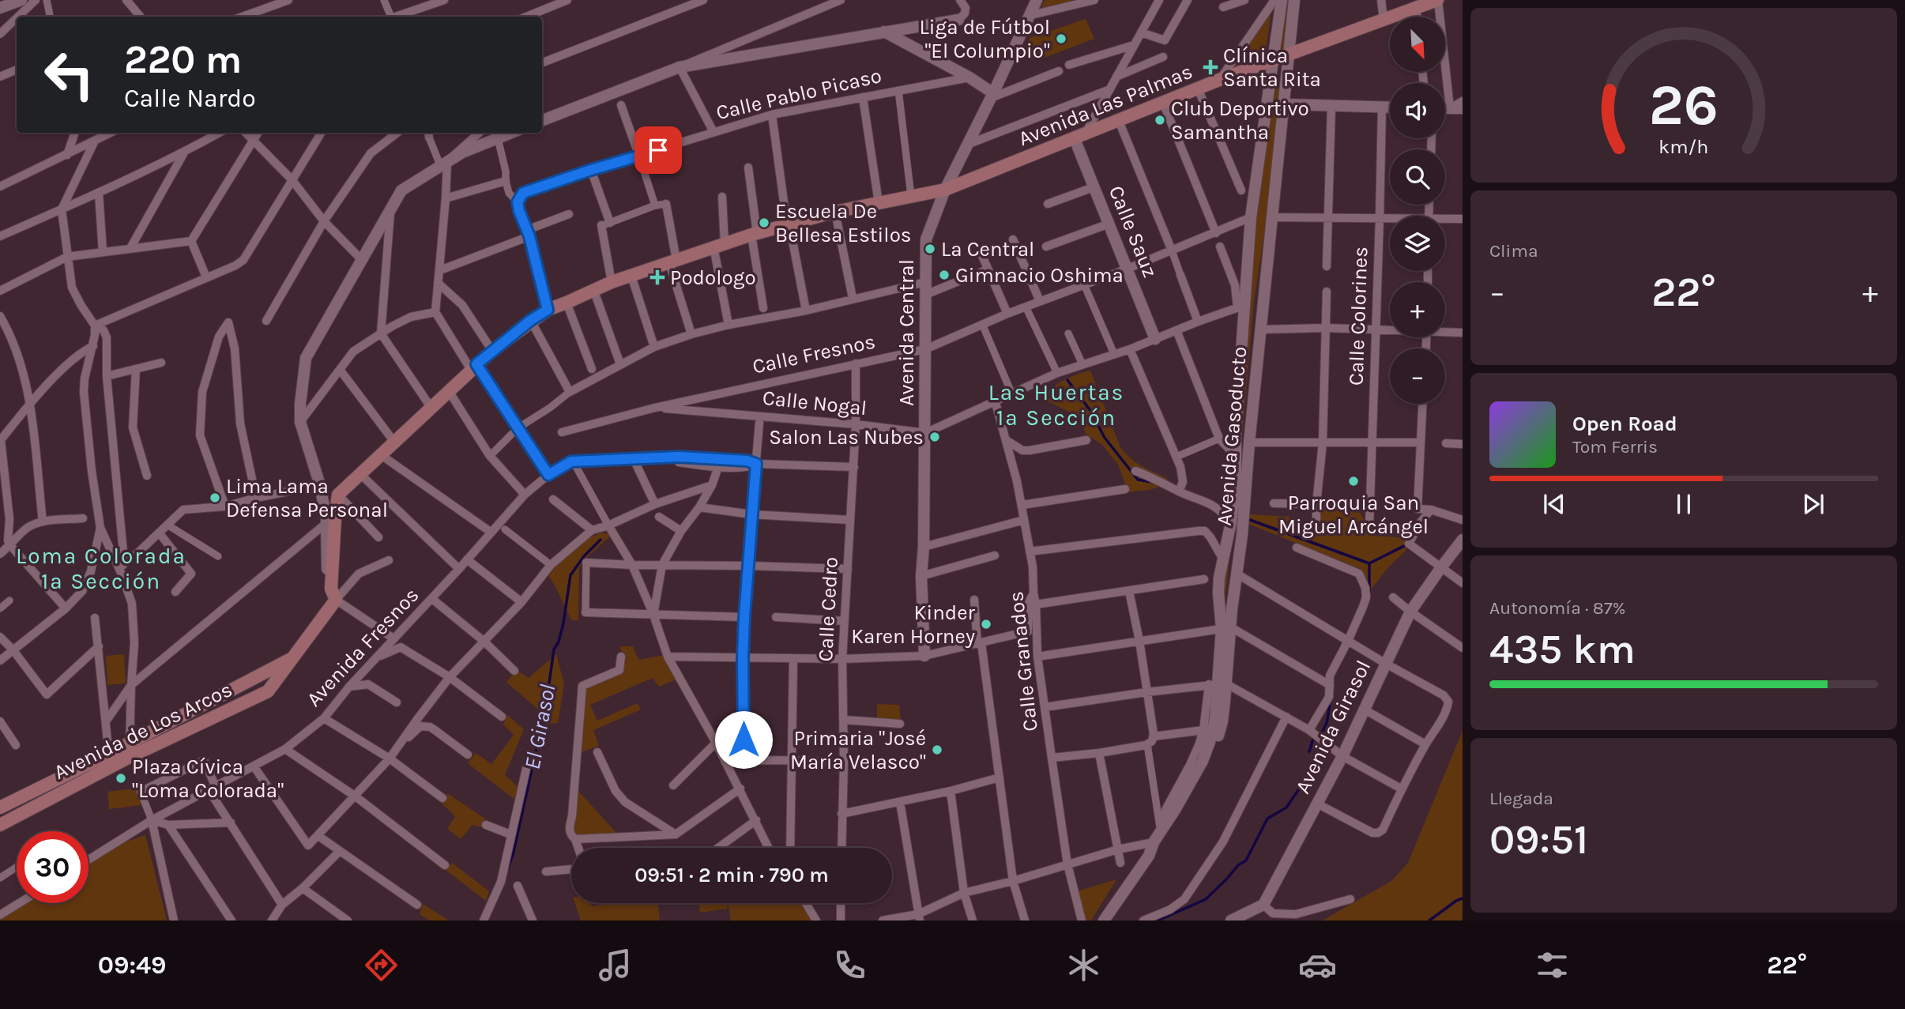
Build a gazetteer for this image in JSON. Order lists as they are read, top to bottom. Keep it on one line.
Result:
{"streets":{"main road":["Avenida Las Palmas","Avenida de Los Arcos"],"street":["Calle Pablo Picaso","Calle Sauz","Calle Colorines","Avenida Central","Calle Fresnos","Calle Nogal","Avenida Gasoducto","Calle Cedro","Avenida Fresnos","Calle Granados","Avenida Girasol"]},"crossings":[["Avenida Las Palmas","Calle Sauz"],["Avenida Las Palmas","Avenida Central"],["Avenida Las Palmas","Avenida Gasoducto"],["Calle Sauz","Calle Fresnos"],["Avenida Central","Calle Fresnos"],["Avenida Central","Calle Nogal"],["Calle Fresnos","Calle Nogal"],["Calle Fresnos","Avenida Gasoducto"],["Calle Fresnos","Calle Cedro"],["Calle Nogal","Calle Cedro"]],"districts":["Las Huertas 1ª Sección","Loma Colorada 1ª Sección"],"water":["El Girasol"],"places":{"other":["Liga de Fútbol \"El Columpio\"","Club Deportivo Samantha","Escuela De Bellesa Estilos","La Central","Gimnacio Oshima","Salon Las Nubes","Parroquia San Miguel Arcángel","Lima Lama Defensa Personal","Kinder Karen Horney","Primaria \"José María Velasco\"","Plaza Cívica \"Loma Colorada\""],"health":["Clínica Santa Rita","Podologo"]},"north":"bottom right","page":{"map_buttons":["+","−"],"turn":["220 m","Calle Nardo"],"tile":["Clima",["Autonomía · 87%","435 km"],["Llegada","09:51"]],"heat":["−","22°","+"],"song":["Open Road","Tom Ferris"],"limit":"30","trip":"09:51 · 2 min · 790 m","tabs":["09:49","22°"],"gauge":["26","km/h"]}}
